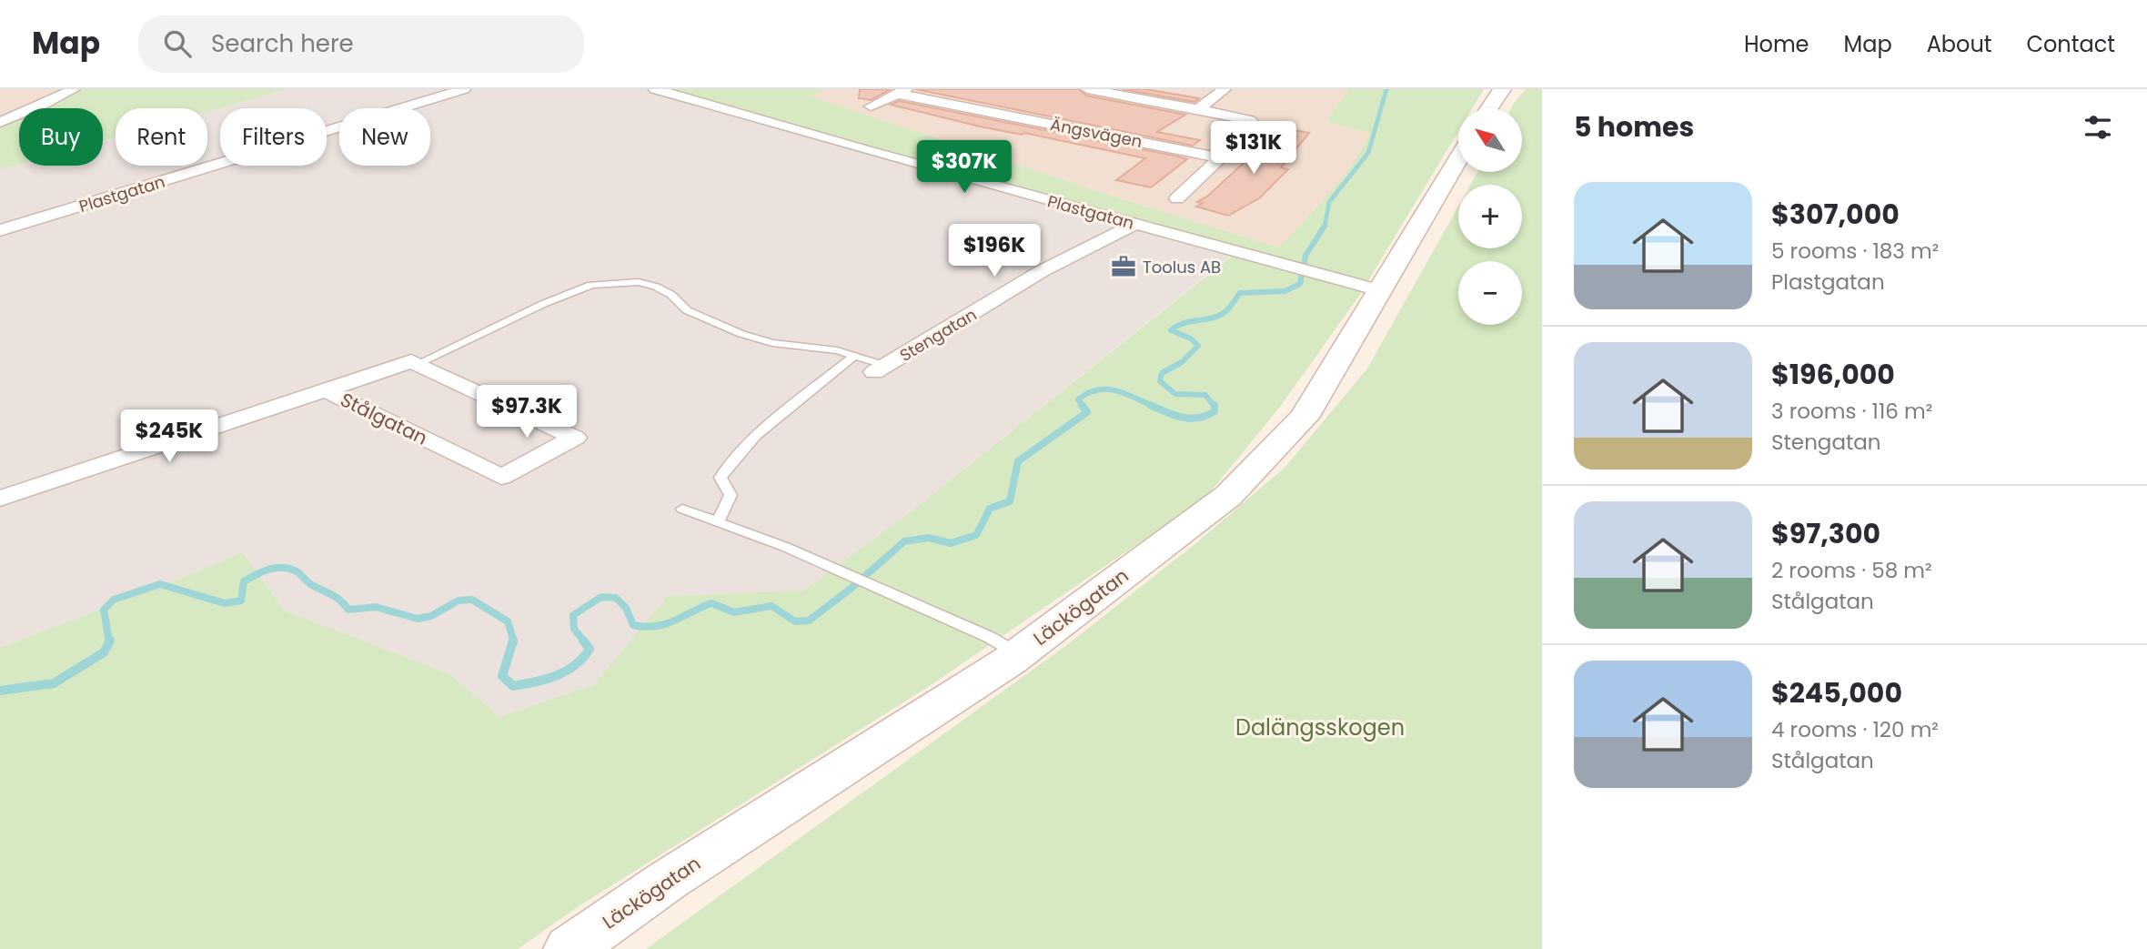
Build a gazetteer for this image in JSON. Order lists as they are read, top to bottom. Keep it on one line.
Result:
{"streets":{"main road":["Läckögatan"],"street":["Ängsvägen","Plastgatan","Stengatan","Stålgatan"]},"crossings":[["Plastgatan","Stengatan"],["Plastgatan","Läckögatan"]],"parks":["Dalängsskogen"],"places":{"office":["Toolus AB"]},"north":"top left","page":{"header":"Map","search":"Search here","nav":["Home","Map","About","Contact"],"heading":"5 homes","map_buttons":["+","−"],"chip":["Buy","Rent","Filters","New"],"price":["$131K","$307K","$196K","$97.3K","$245K"],"list":[{"name":"$307,000","note":"5 rooms · 183 m² · Plastgatan"},{"name":"$196,000","note":"3 rooms · 116 m² · Stengatan"},{"name":"$97,300","note":"2 rooms · 58 m² · Stålgatan"},{"name":"$245,000","note":"4 rooms · 120 m² · Stålgatan"}]}}
